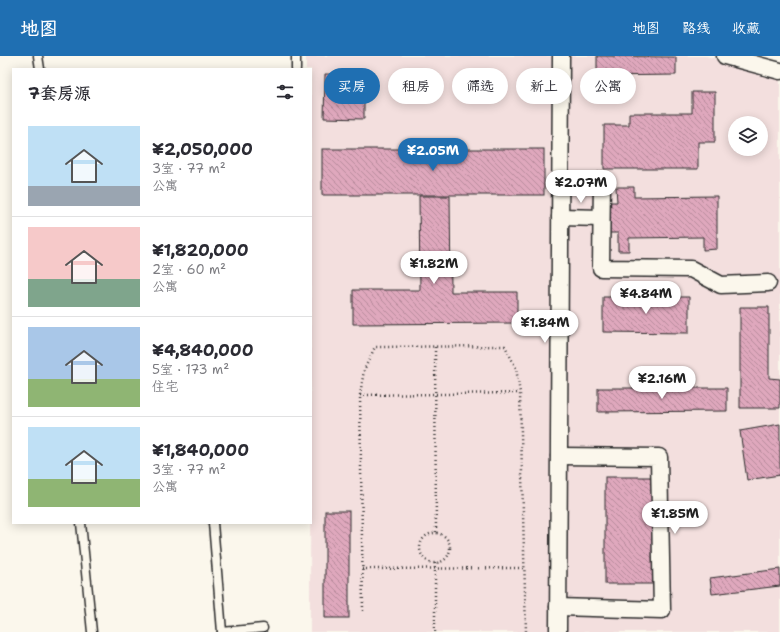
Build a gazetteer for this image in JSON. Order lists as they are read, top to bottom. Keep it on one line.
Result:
{"page":{"header":"地图","nav":["地图","路线","收藏"],"chip":["买房","租房","筛选","新上","公寓"],"heading":"7套房源","list":[{"name":"¥2,050,000","note":"3室 · 77 m² · 公寓"},{"name":"¥1,820,000","note":"2室 · 60 m² · 公寓"},{"name":"¥4,840,000","note":"5室 · 173 m² · 住宅"},{"name":"¥1,840,000","note":"3室 · 77 m² · 公寓"}],"price":["¥2.05M","¥2.07M","¥1.82M","¥4.84M","¥1.84M","¥2.16M","¥1.85M"]}}
